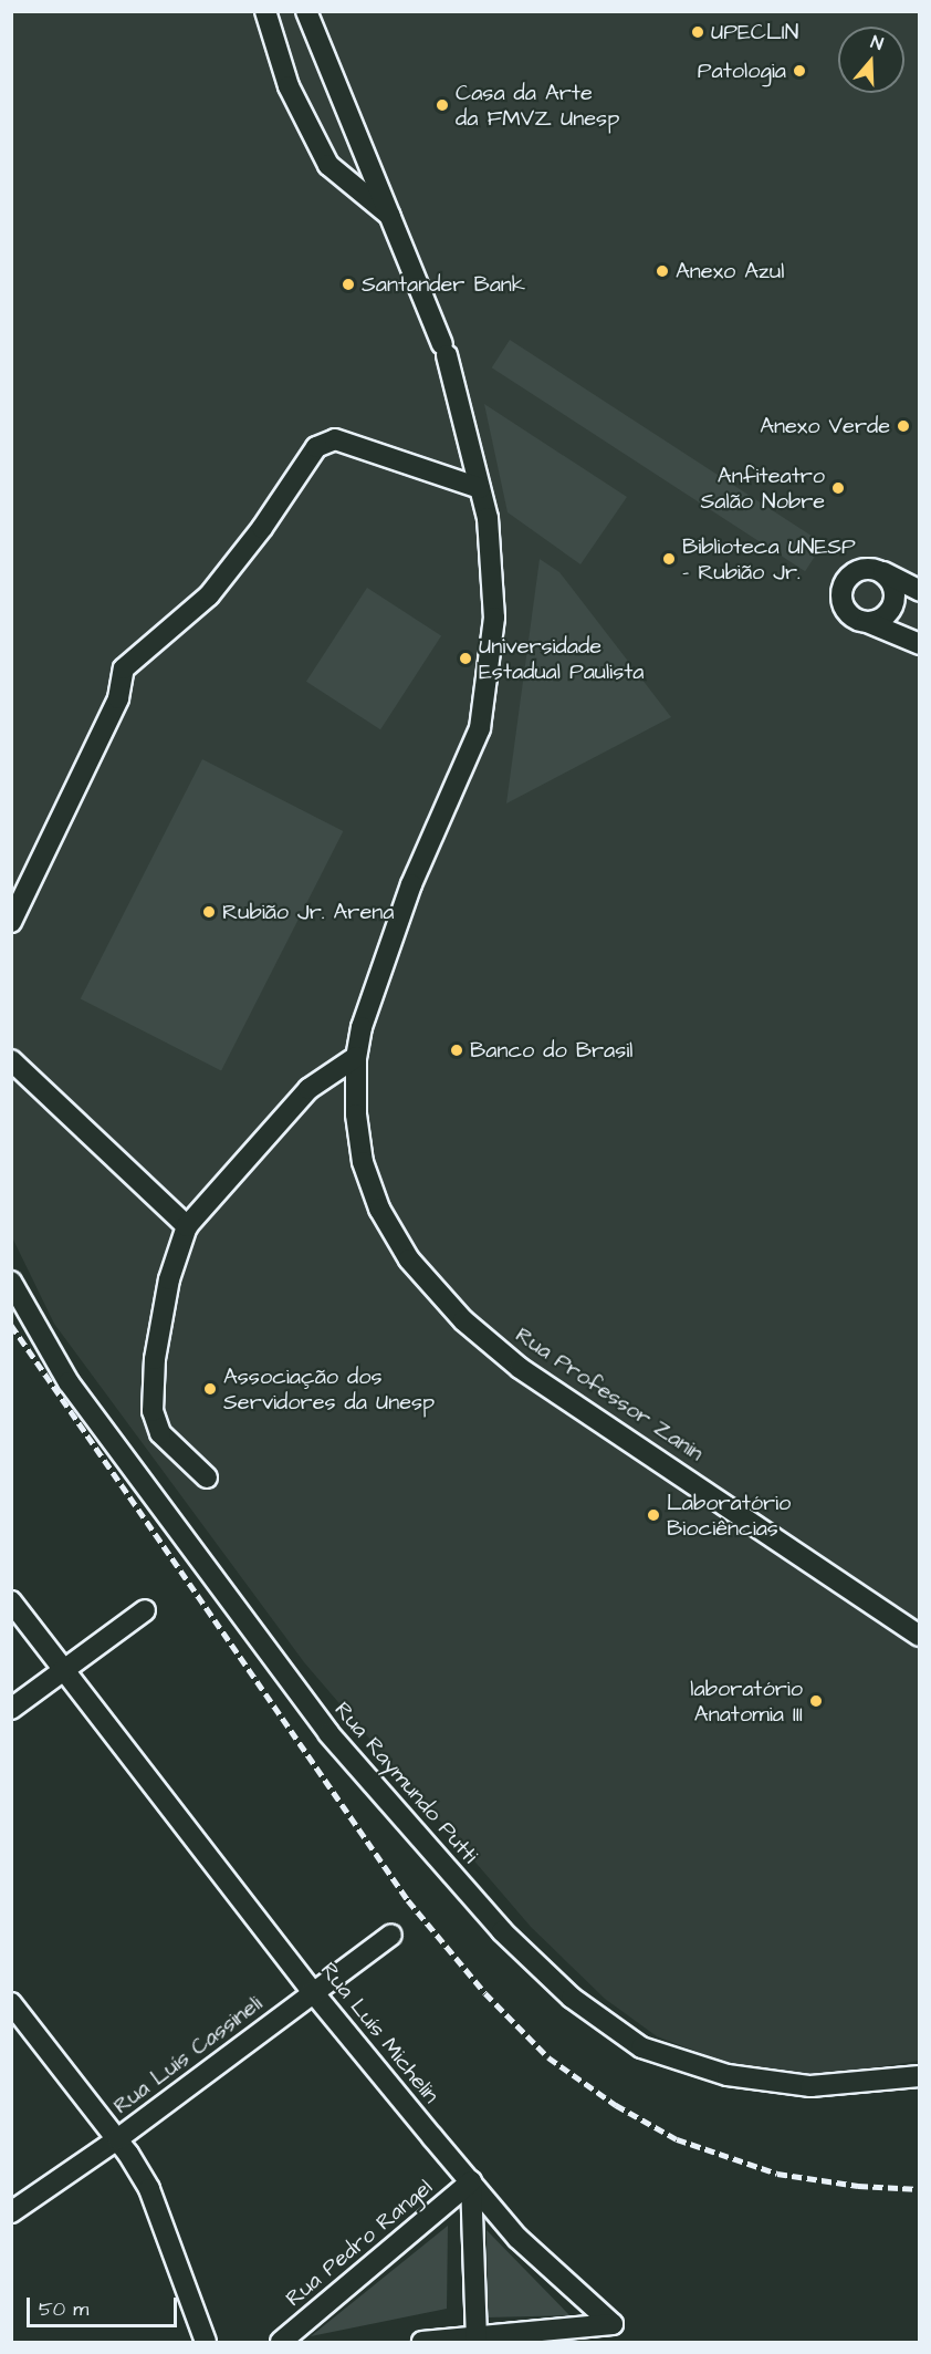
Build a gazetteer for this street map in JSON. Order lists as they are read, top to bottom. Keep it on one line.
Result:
{"streets":{"street":["Rua Professor Zanin","Rua Raymundo Putti","Rua Luís Michelin","Rua Luís Cassineli","Rua Pedro Rangel"]},"crossings":[["Rua Luís Michelin","Rua Luís Cassineli"],["Rua Luís Michelin","Rua Pedro Rangel"]],"places":["UPECLIN","Patologia","Casa da Arte da FMVZ Unesp","Anexo Azul","Santander Bank","Anexo Verde","Anfiteatro Salão Nobre","Biblioteca UNESP - Rubião Jr.","Universidade Estadual Paulista","Rubião Jr. Arena","Banco do Brasil","Associação dos Servidores da Unesp","Laboratório Biociências","laboratório Anatomia III"],"scale_bar":"50 m","north":"top"}
